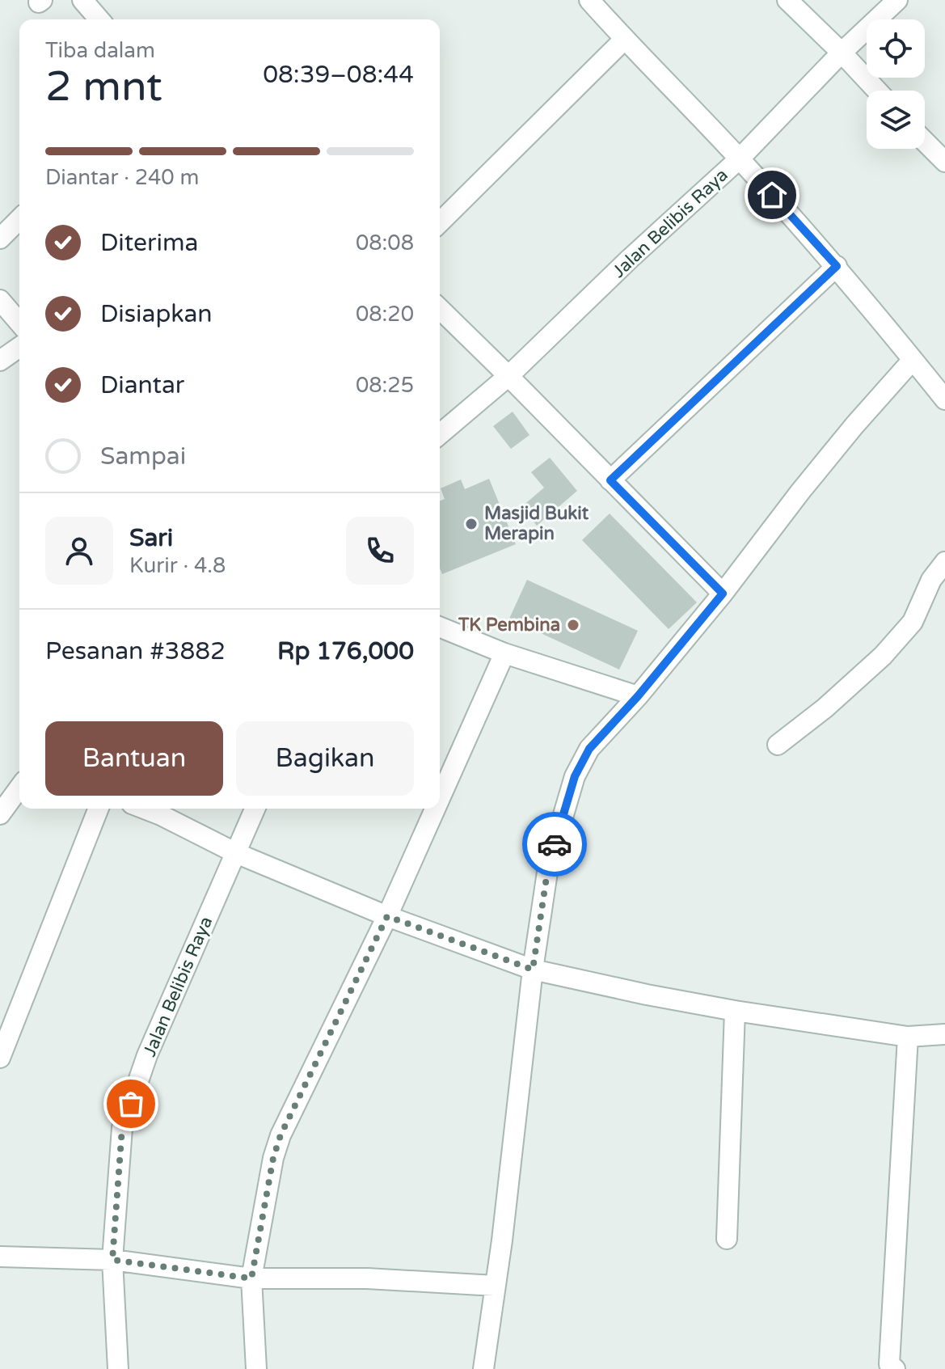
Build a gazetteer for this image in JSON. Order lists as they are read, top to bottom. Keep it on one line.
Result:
{"streets":{"street":["Jalan Belibis Raya"]},"places":["Masjid Bukit Merapin","TK Pembina"],"page":{"heading":["2 mnt","Tiba dalam","08:39–08:44"],"panel":["Sari","Kurir · 4.8","Pesanan #3882","Rp 176,000"],"bar":"Diantar · 240 m","list":[["Diterima","08:08"],["Disiapkan","08:20"],["Diantar","08:25"],"Sampai"],"buttons":["Bantuan","Bagikan"]}}
